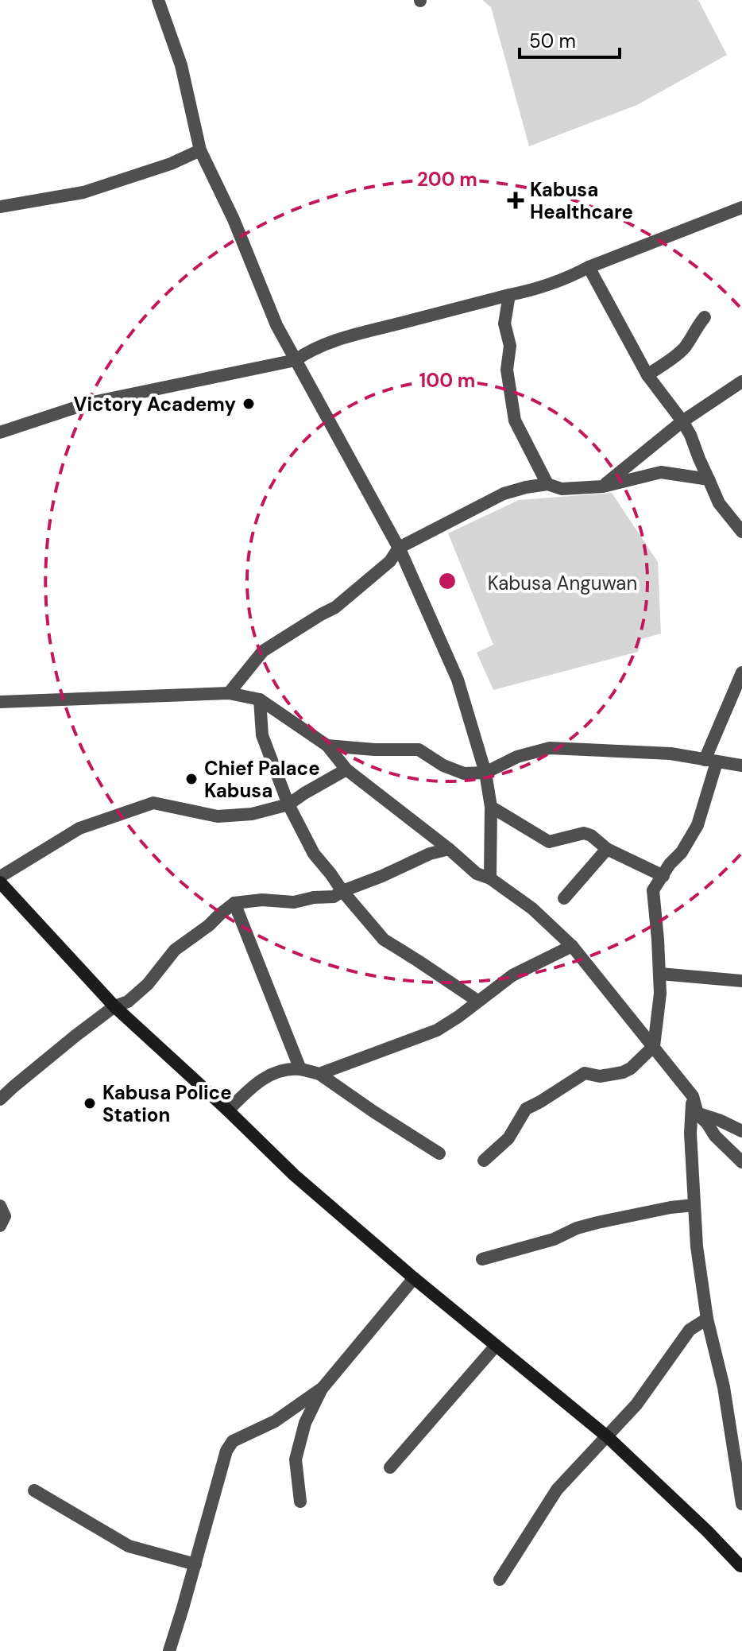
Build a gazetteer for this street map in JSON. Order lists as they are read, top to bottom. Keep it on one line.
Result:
{"parks":["Kabusa Anguwan"],"places":{"health":["Kabusa Healthcare"],"other":["Victory Academy","Chief Palace Kabusa","Kabusa Police Station"]},"scale_bar":"50 m","rings":["200 m","100 m"]}
